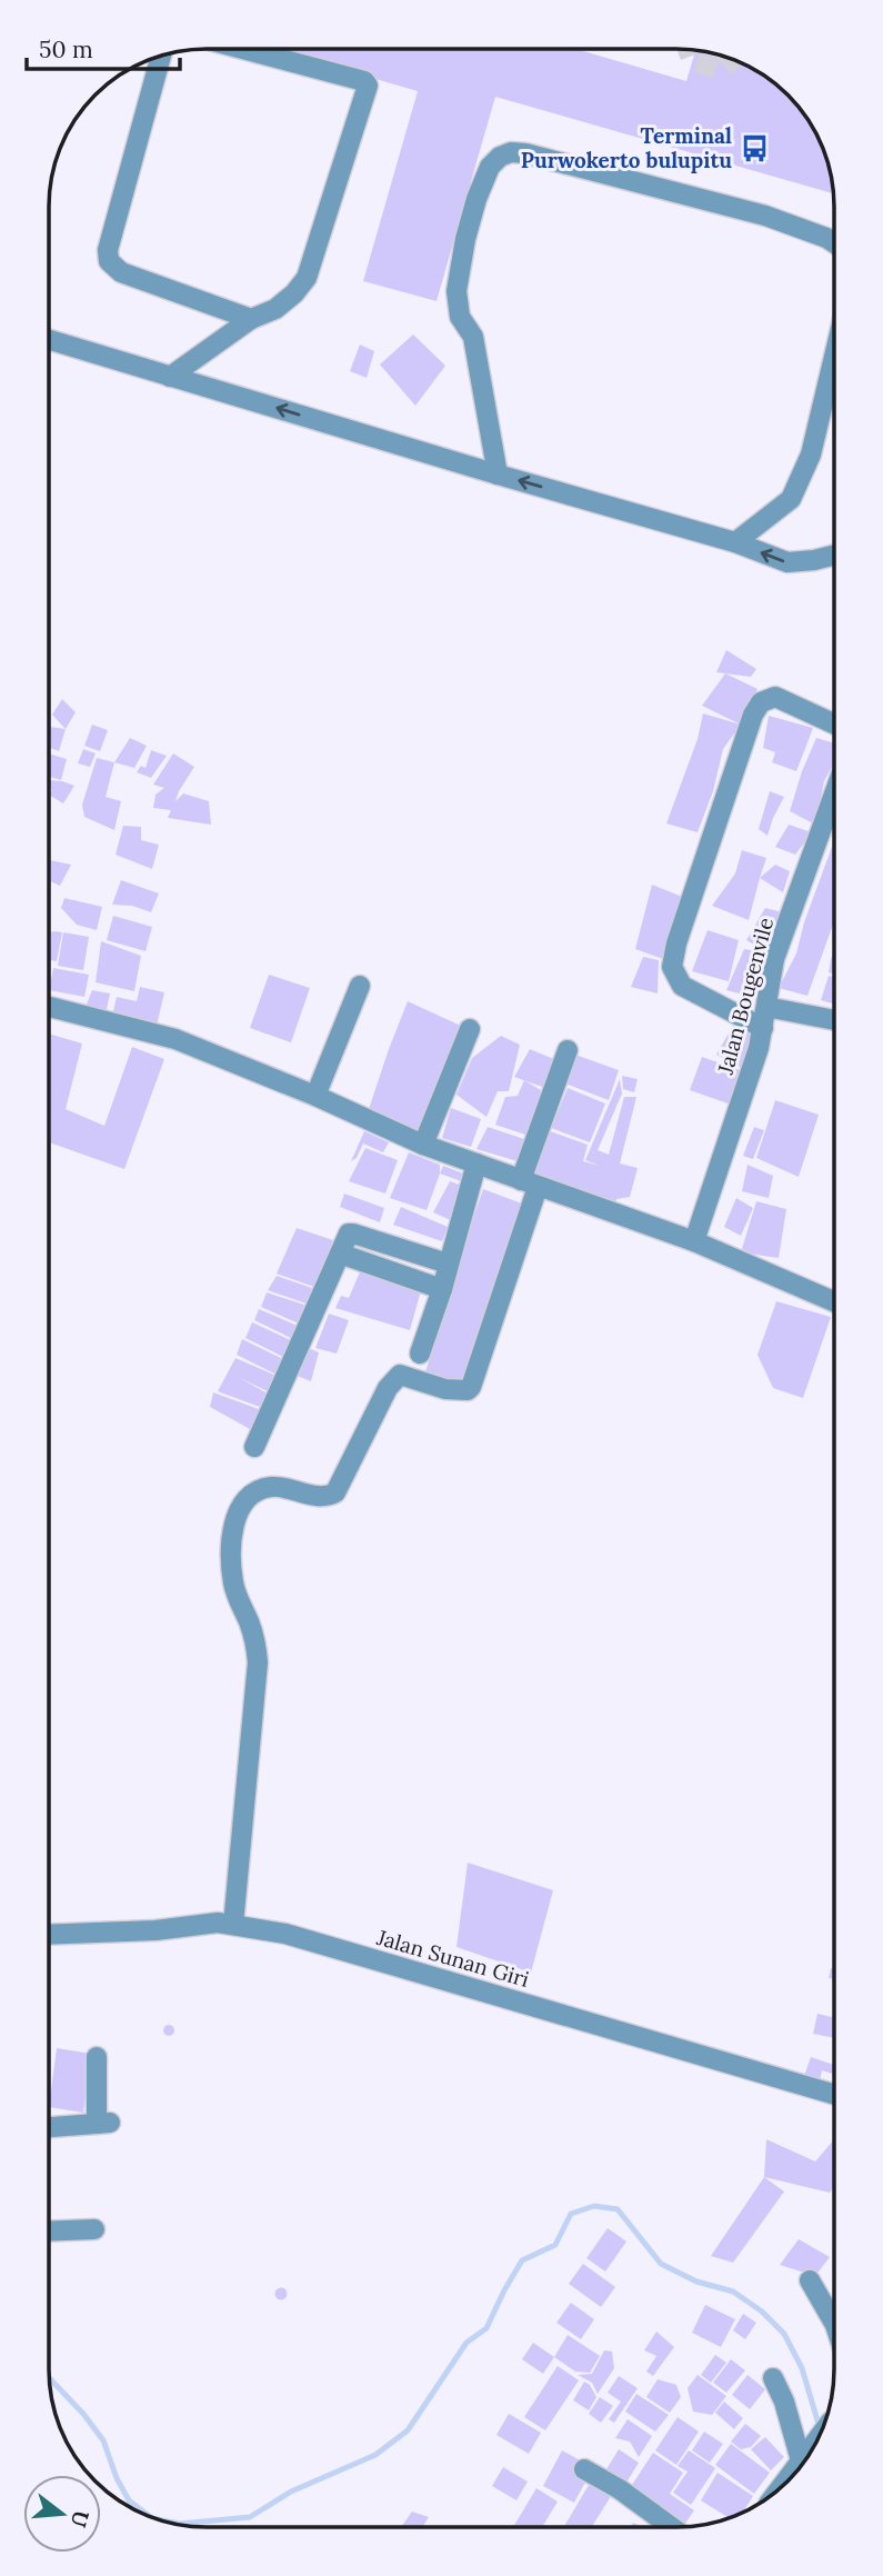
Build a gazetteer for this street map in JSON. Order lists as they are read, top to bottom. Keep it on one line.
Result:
{"streets":{"street":["Jalan Bougenvile","Jalan Sunan Giri"]},"places":{"bus stop":["Terminal Purwokerto bulupitu"]},"scale_bar":"50 m","north":"right"}
